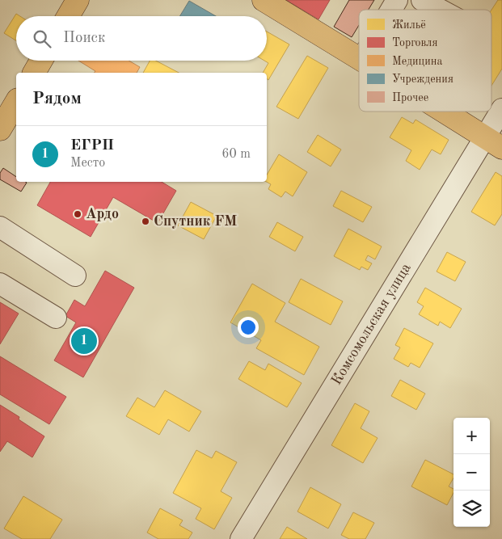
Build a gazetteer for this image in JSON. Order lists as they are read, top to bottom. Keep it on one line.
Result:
{"streets":{"street":["Комсомольская улица"]},"places":["Ардо","Спутник FM"],"legend":["Жильё","Торговля","Медицина","Учреждения","Прочее"],"page":{"search":"Поиск","heading":"Рядом","list":[{"mark":"1","name":"ЕГРП","note":"Место","value":"60 m"}],"pins":"1","map_buttons":["+","−"]}}
